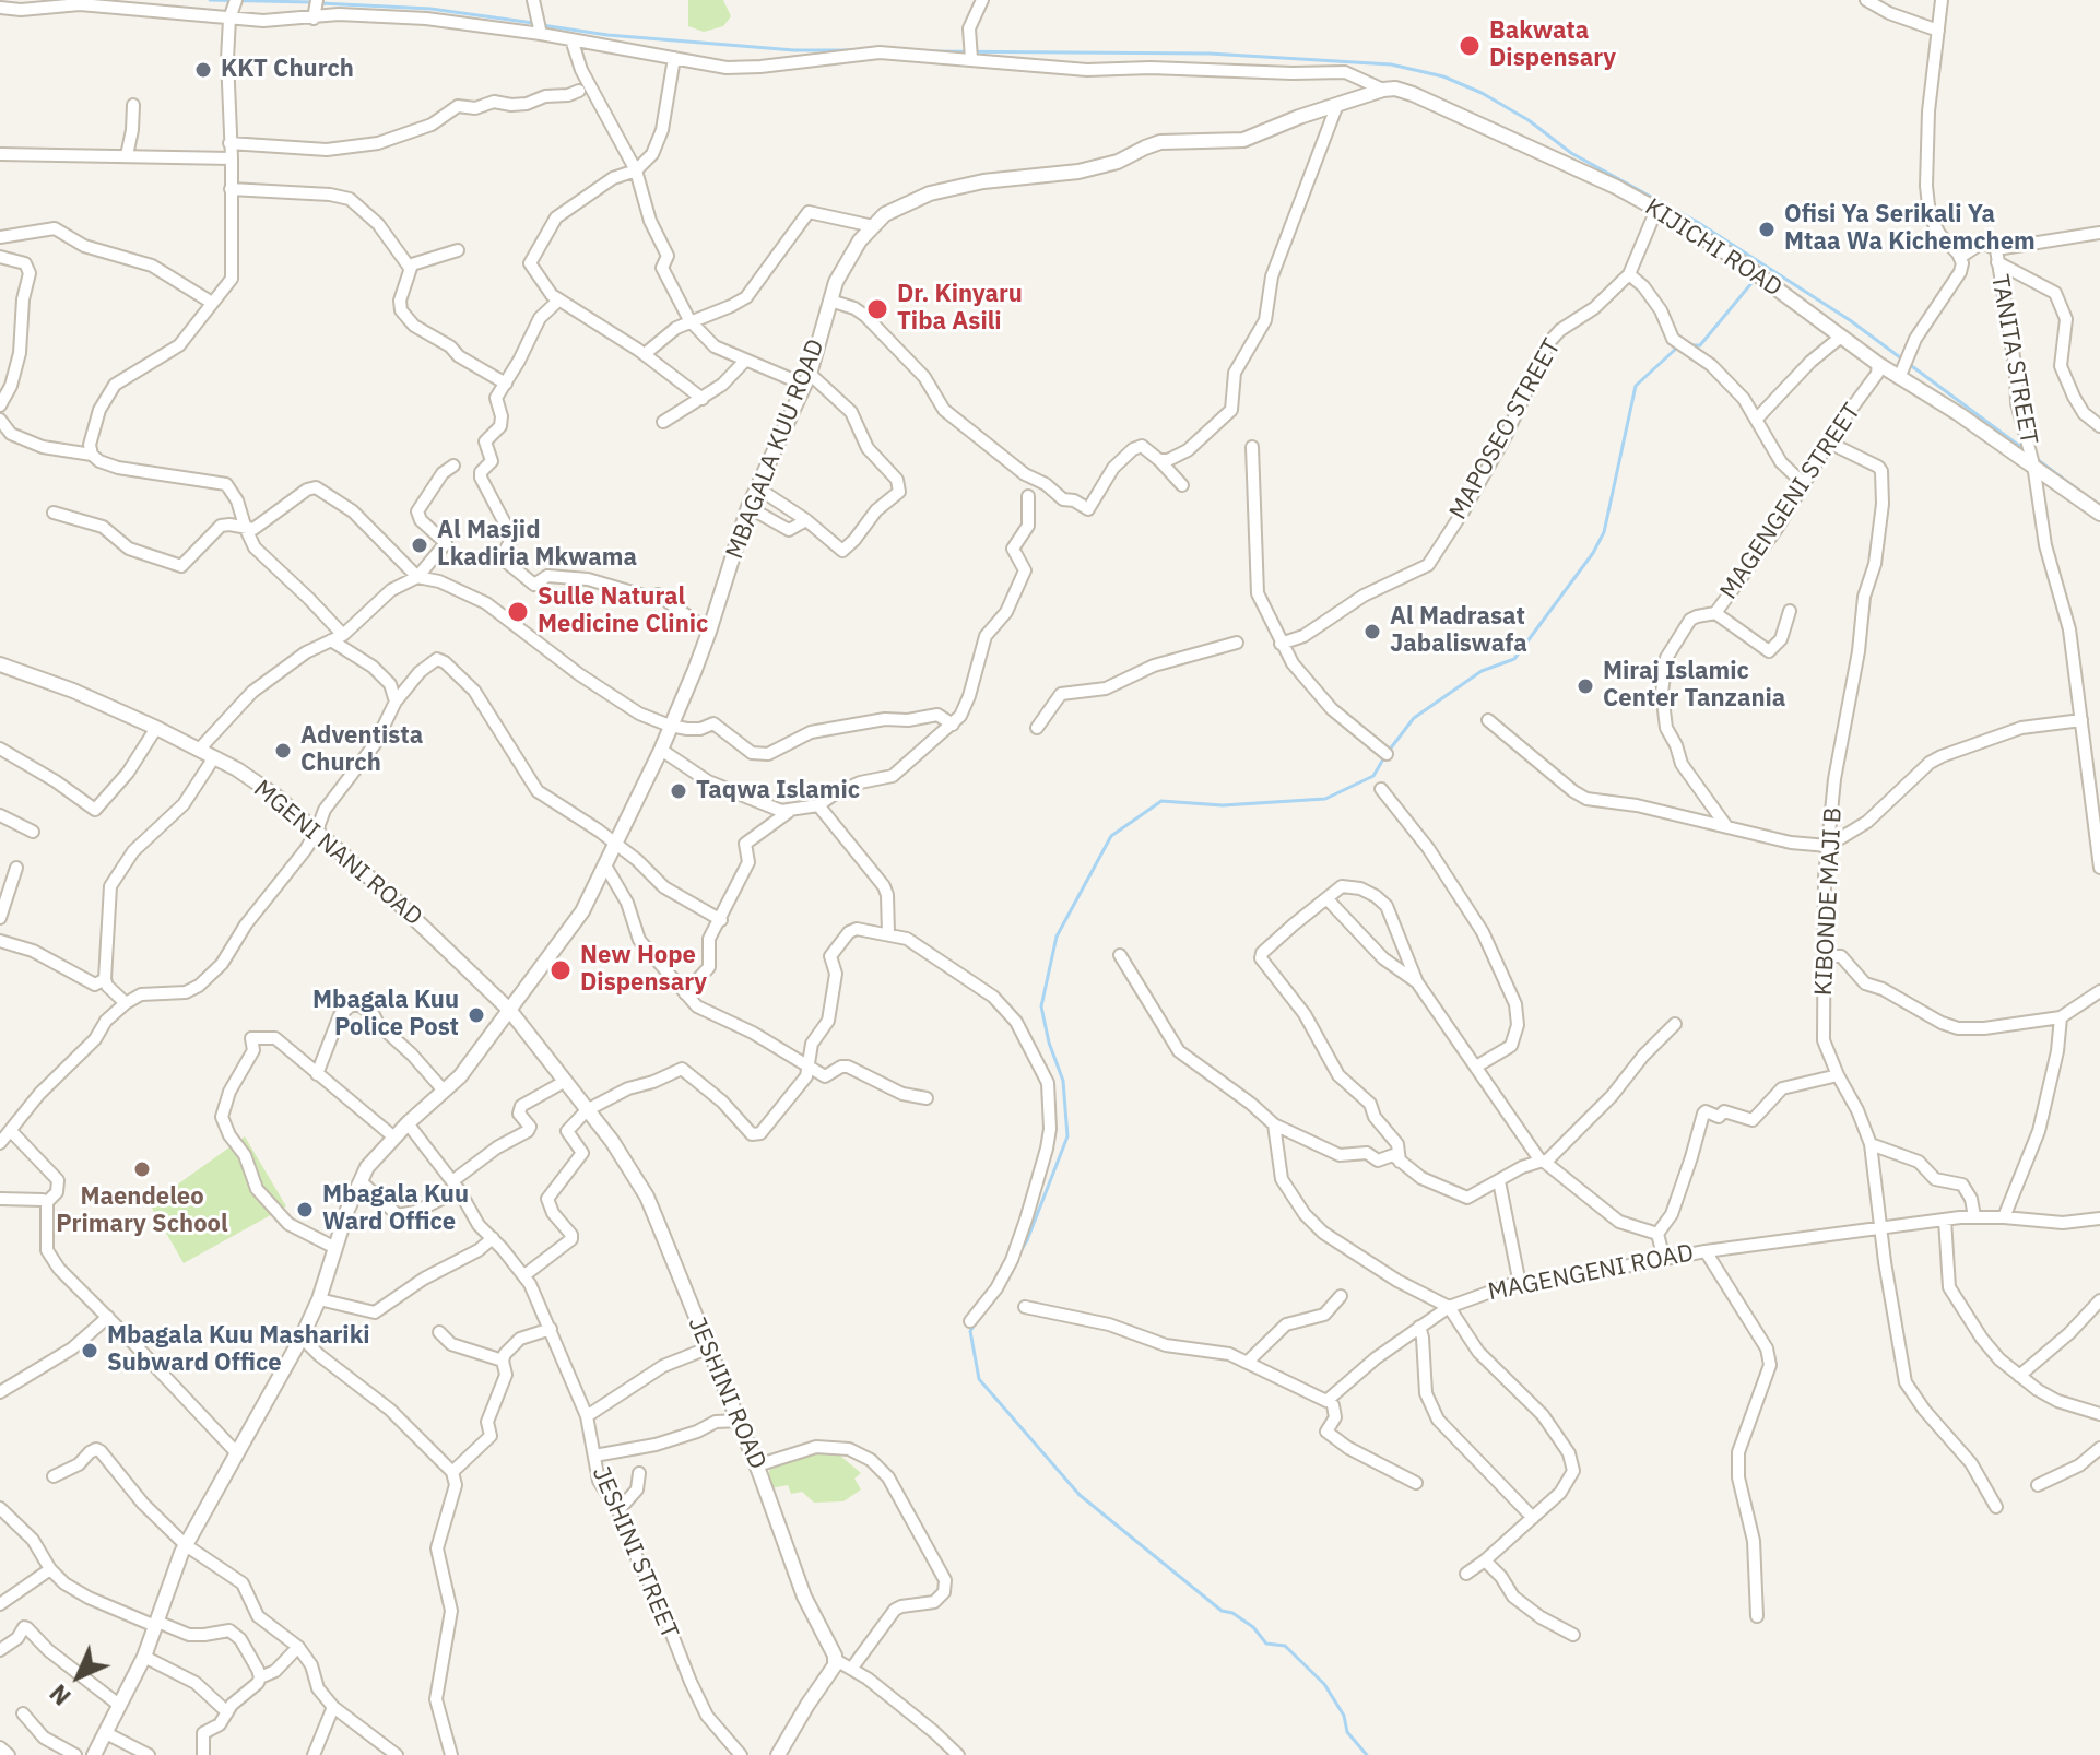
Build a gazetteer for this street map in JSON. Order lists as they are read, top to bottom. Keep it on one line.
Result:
{"streets":{"street":["KIJICHI ROAD","TANITA STREET","MAPOSEO STREET","MBAGALA KUU ROAD","MAGENGENI STREET","MGENI NANI ROAD","KIBONDE MAJI B","MAGENGENI ROAD","JESHINI ROAD","JESHINI STREET"]},"crossings":[["KIJICHI ROAD","TANITA STREET"],["KIJICHI ROAD","MAPOSEO STREET"],["KIJICHI ROAD","MBAGALA KUU ROAD"],["KIJICHI ROAD","MAGENGENI STREET"],["MBAGALA KUU ROAD","MGENI NANI ROAD"],["MBAGALA KUU ROAD","JESHINI ROAD"],["MBAGALA KUU ROAD","JESHINI STREET"],["MAGENGENI STREET","KIBONDE MAJI B"],["MGENI NANI ROAD","JESHINI ROAD"],["KIBONDE MAJI B","MAGENGENI ROAD"]],"places":["Bakwata Dispensary","KKT Church","Ofisi Ya Serikali Ya Mtaa Wa Kichemchem","Dr. Kinyaru Tiba Asili","Al Masjid Lkadiria Mkwama","Sulle Natural Medicine Clinic","Al Madrasat Jabaliswafa","Miraj Islamic Center Tanzania","Adventista Church","Taqwa Islamic","New Hope Dispensary","Mbagala Kuu Police Post","Maendeleo Primary School","Mbagala Kuu Ward Office","Mbagala Kuu Mashariki Subward Office"],"north":"bottom left"}
